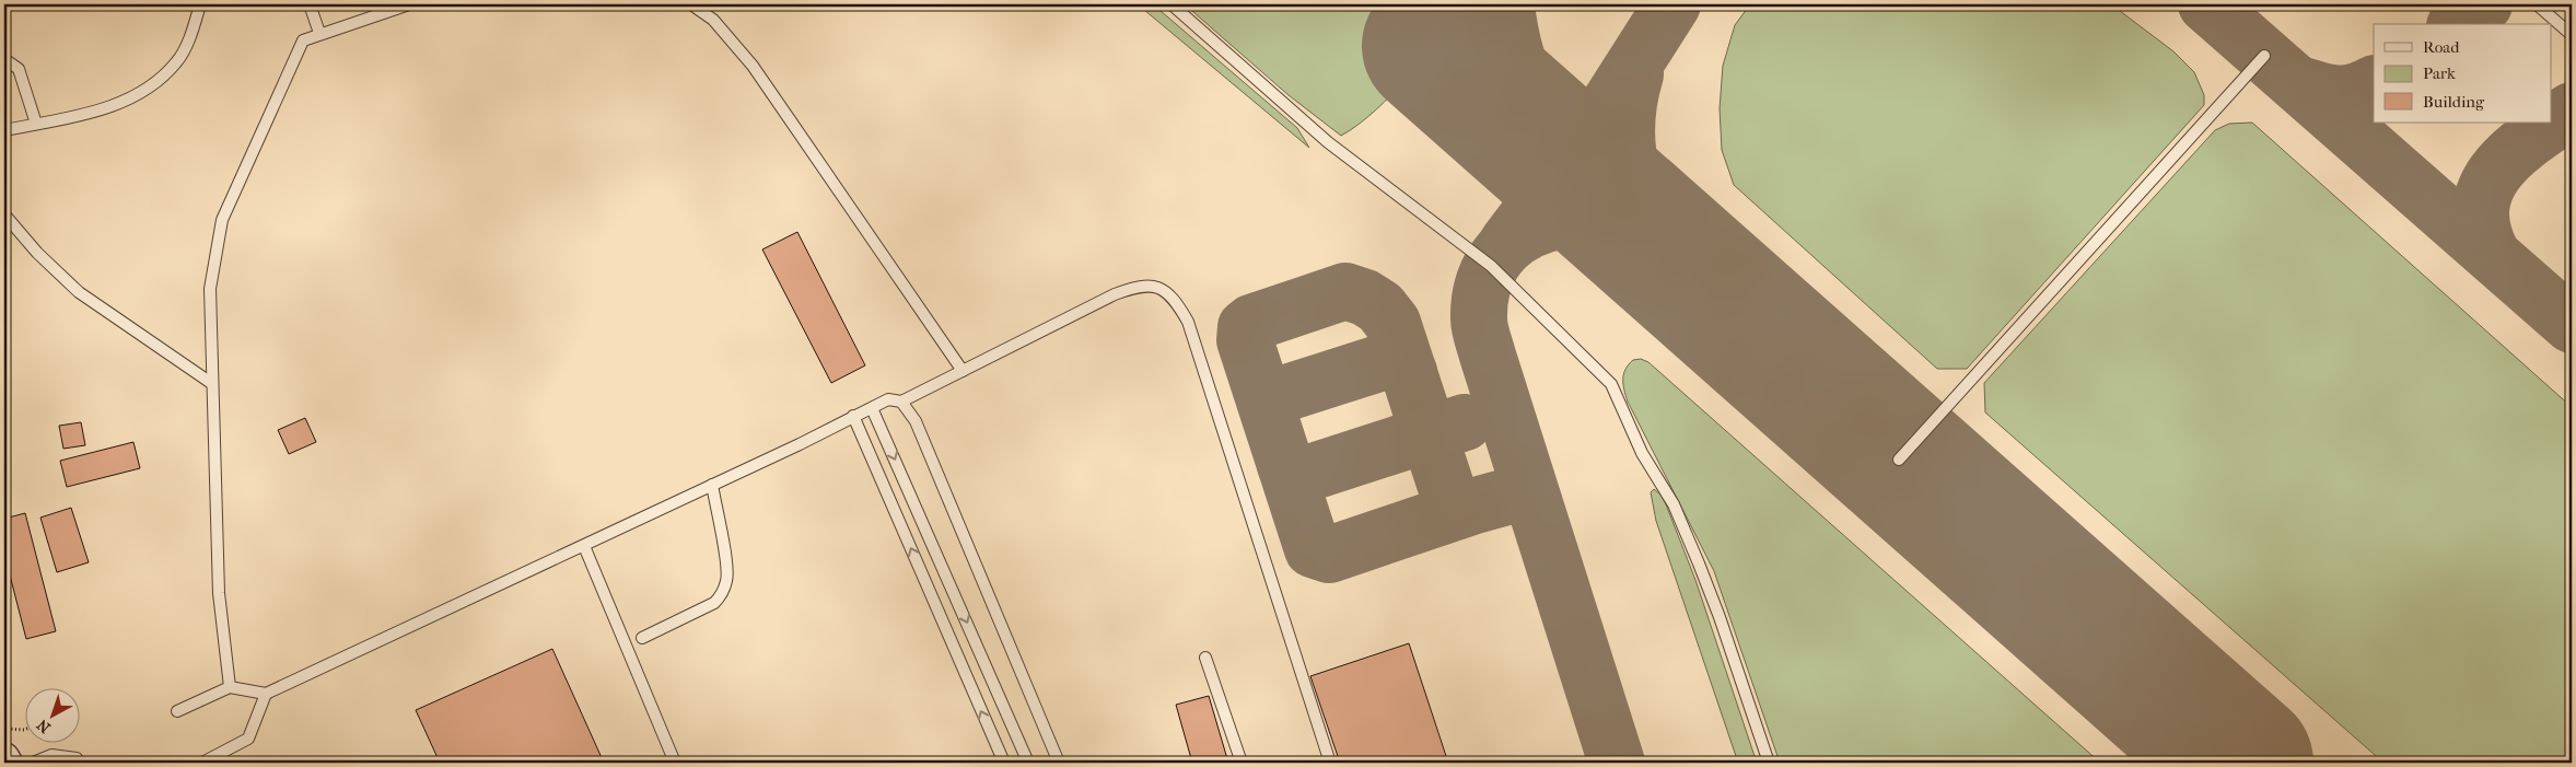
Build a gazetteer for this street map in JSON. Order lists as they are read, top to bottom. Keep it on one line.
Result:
{"legend":["Road","Park","Building"],"north":"bottom left"}
